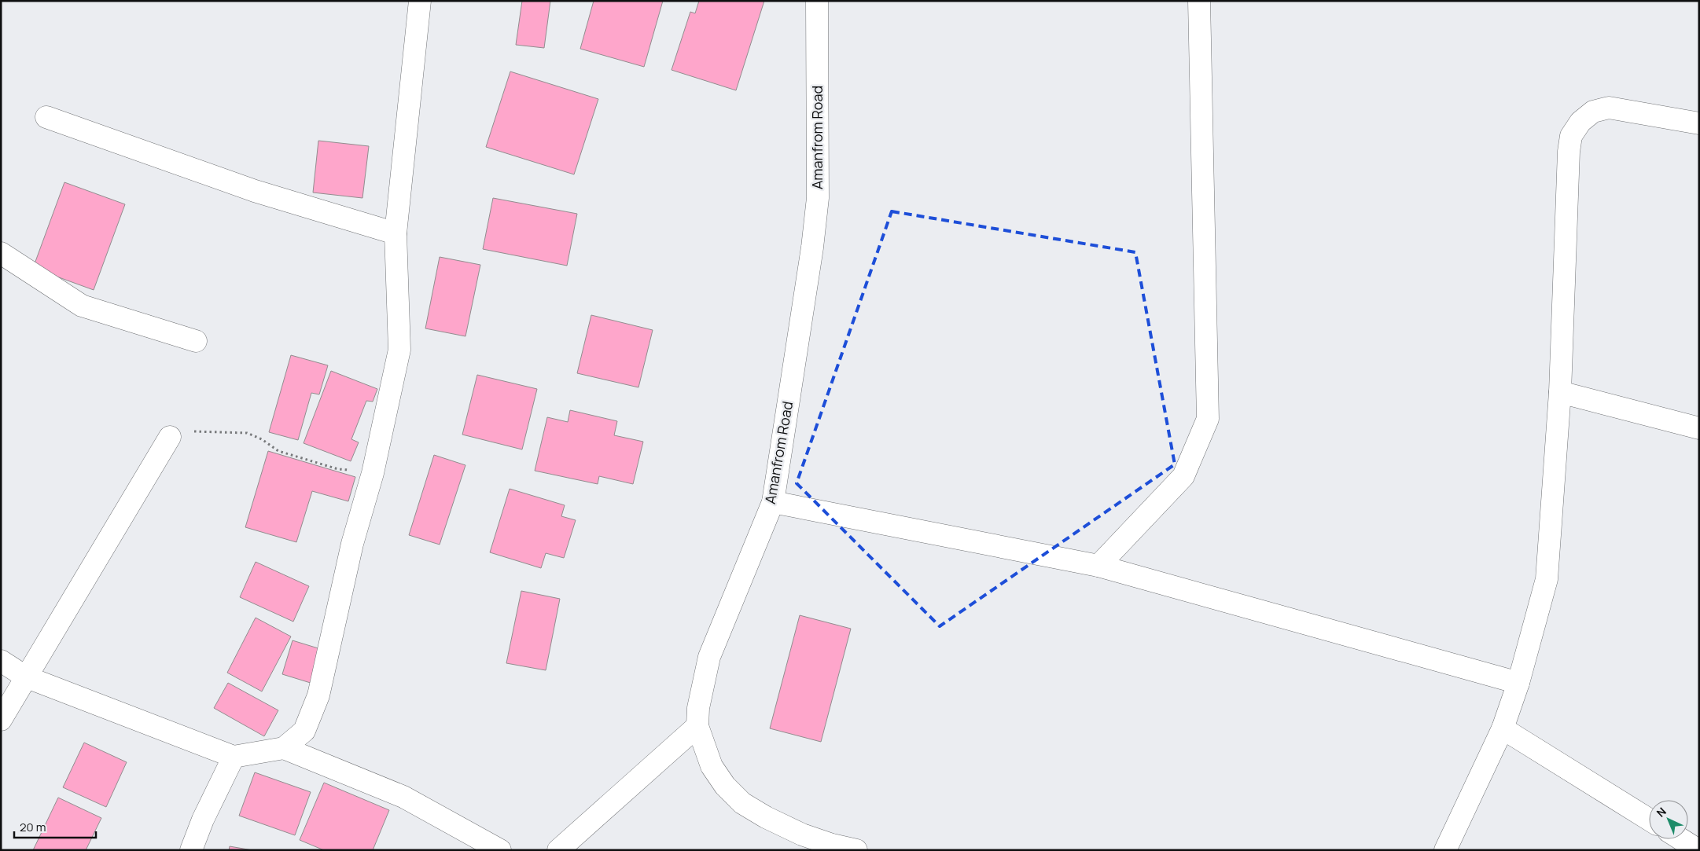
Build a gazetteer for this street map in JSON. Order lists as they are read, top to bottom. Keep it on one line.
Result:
{"streets":{"street":["Amanfrom Road"]},"scale_bar":"20 m","north":"top left"}
